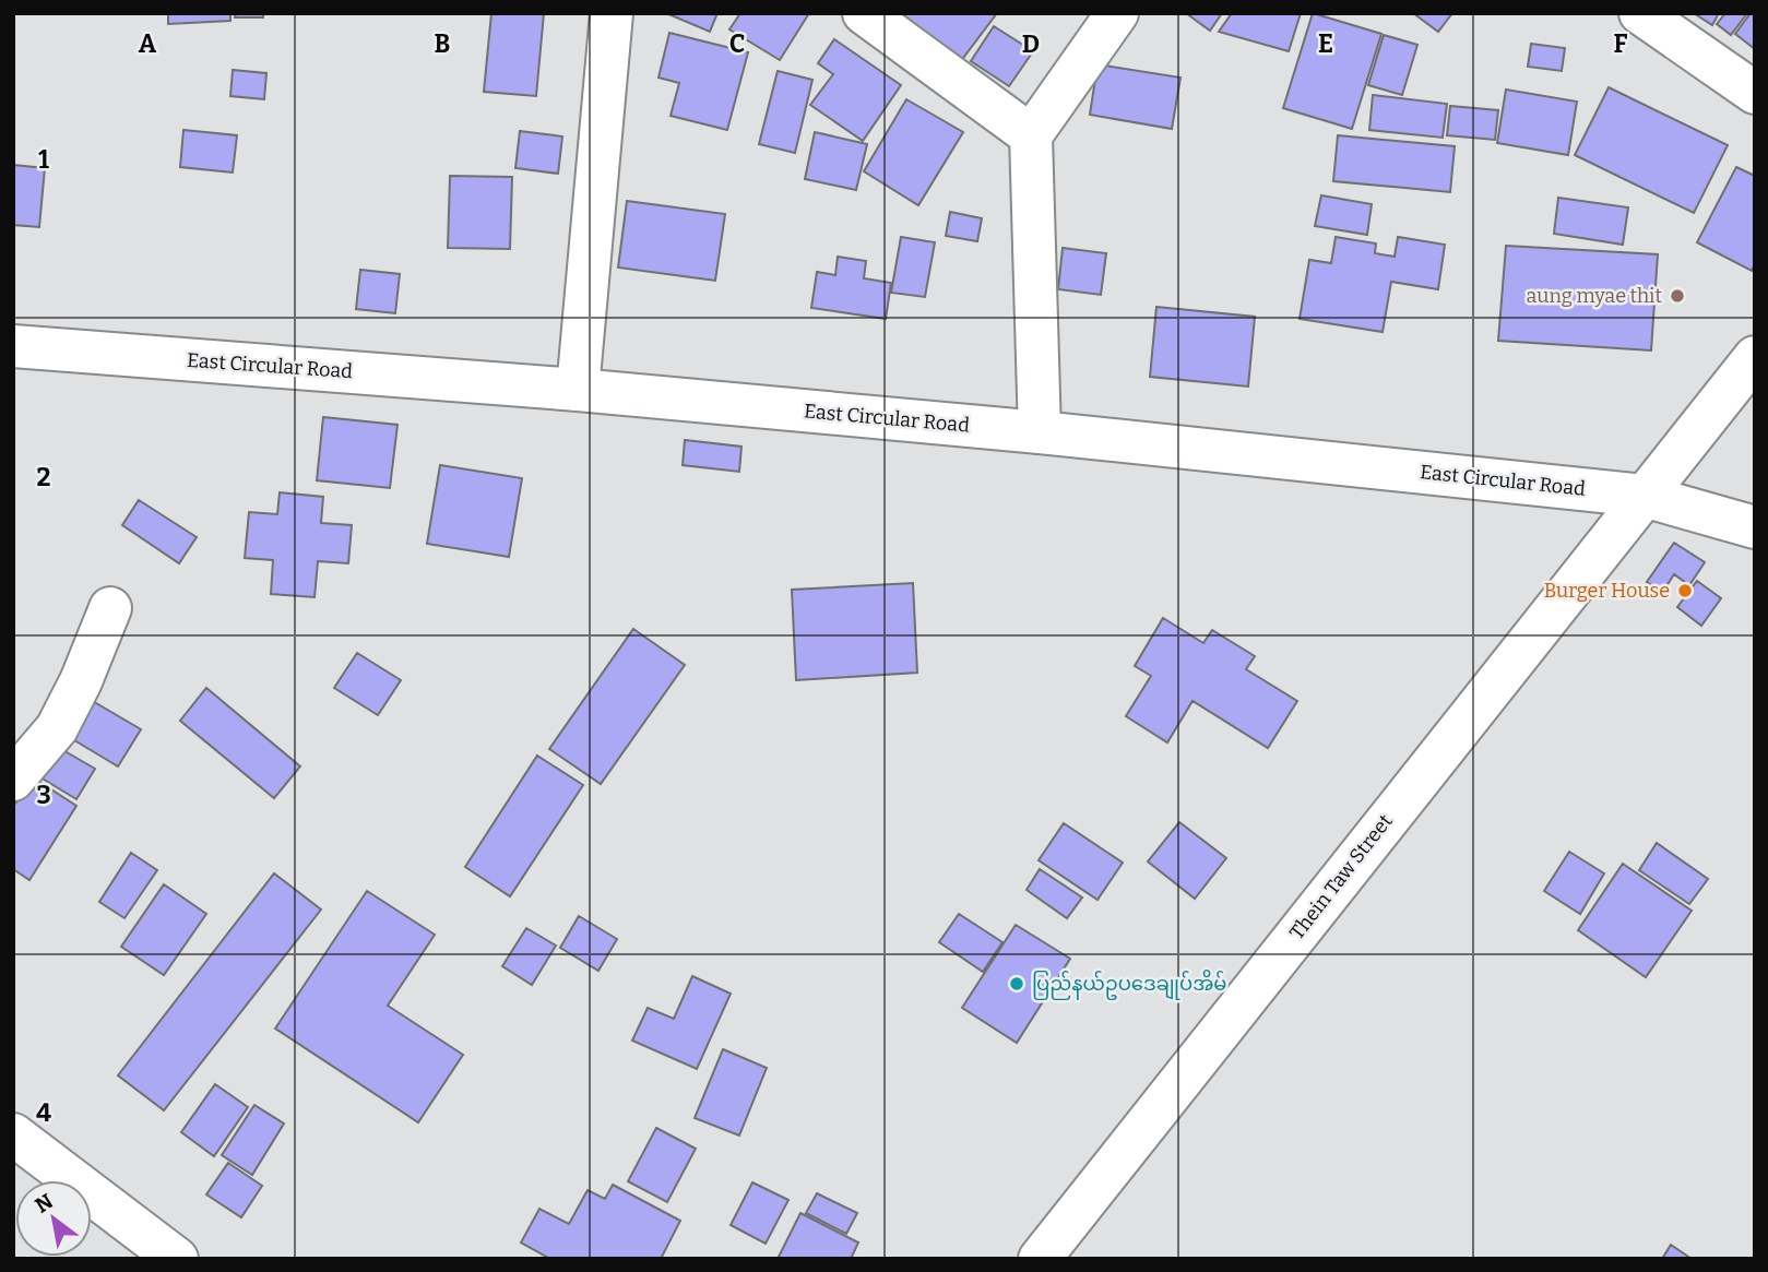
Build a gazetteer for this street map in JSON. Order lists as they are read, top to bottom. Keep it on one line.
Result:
{"streets":{"street":["East Circular Road","Thein Taw Street"]},"crossings":[["East Circular Road","Thein Taw Street"]],"places":["aung myae thit","Burger House","ပြည်နယ်ဥပဒေချုပ်အိမ်"],"north":"top left","grid":{"columns":["A","B","C","D","E","F"],"rows":["1","2","3","4"]}}
